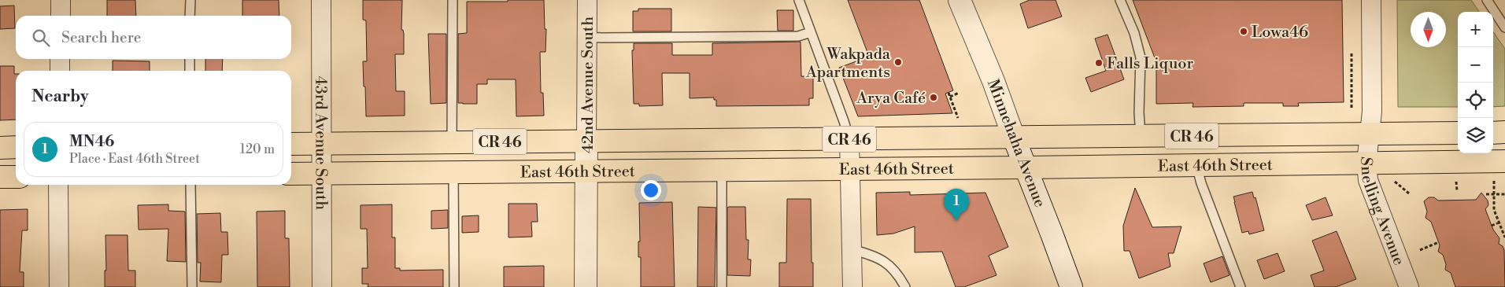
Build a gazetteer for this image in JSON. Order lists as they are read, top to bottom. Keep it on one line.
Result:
{"streets":{"main road":["CR 46","East 46th Street"],"street":["42nd Avenue South","Minnehaha Avenue","43rd Avenue South","Snelling Avenue"]},"crossings":[["42nd Avenue South","East 46th Street"],["Minnehaha Avenue","East 46th Street"],["43rd Avenue South","East 46th Street"],["East 46th Street","Snelling Avenue"]],"places":["Lowa46","Wakpada Apartments","Falls Liquor","Arya Café"],"north":"bottom","page":{"map_buttons":["+","−"],"search":"Search here","heading":"Nearby","list":[{"mark":"1","name":"MN46","note":"Place · East 46th Street","value":"120 m"}],"pins":"1"}}
